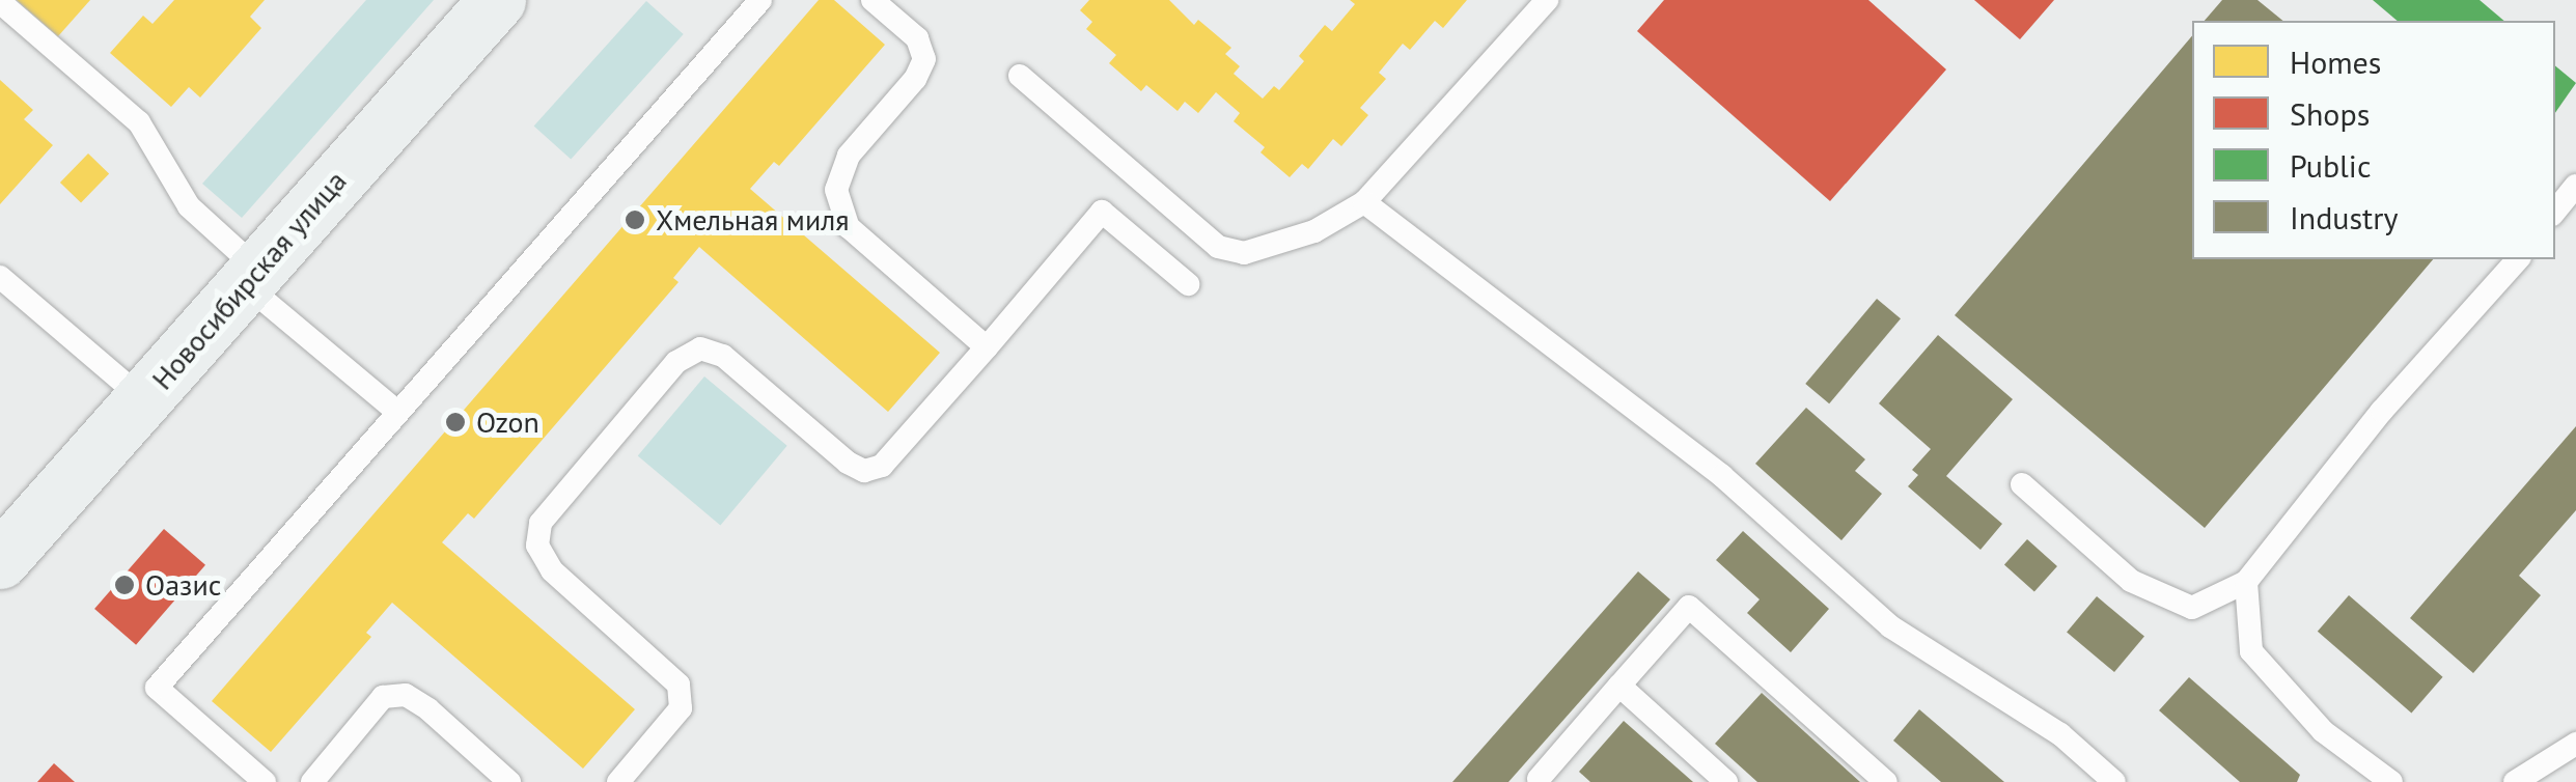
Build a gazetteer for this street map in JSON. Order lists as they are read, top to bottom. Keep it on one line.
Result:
{"streets":{"street":["Новосибирская улица"]},"places":["Хмельная миля","Ozon","Оазис"],"legend":["Homes","Shops","Public","Industry"]}
